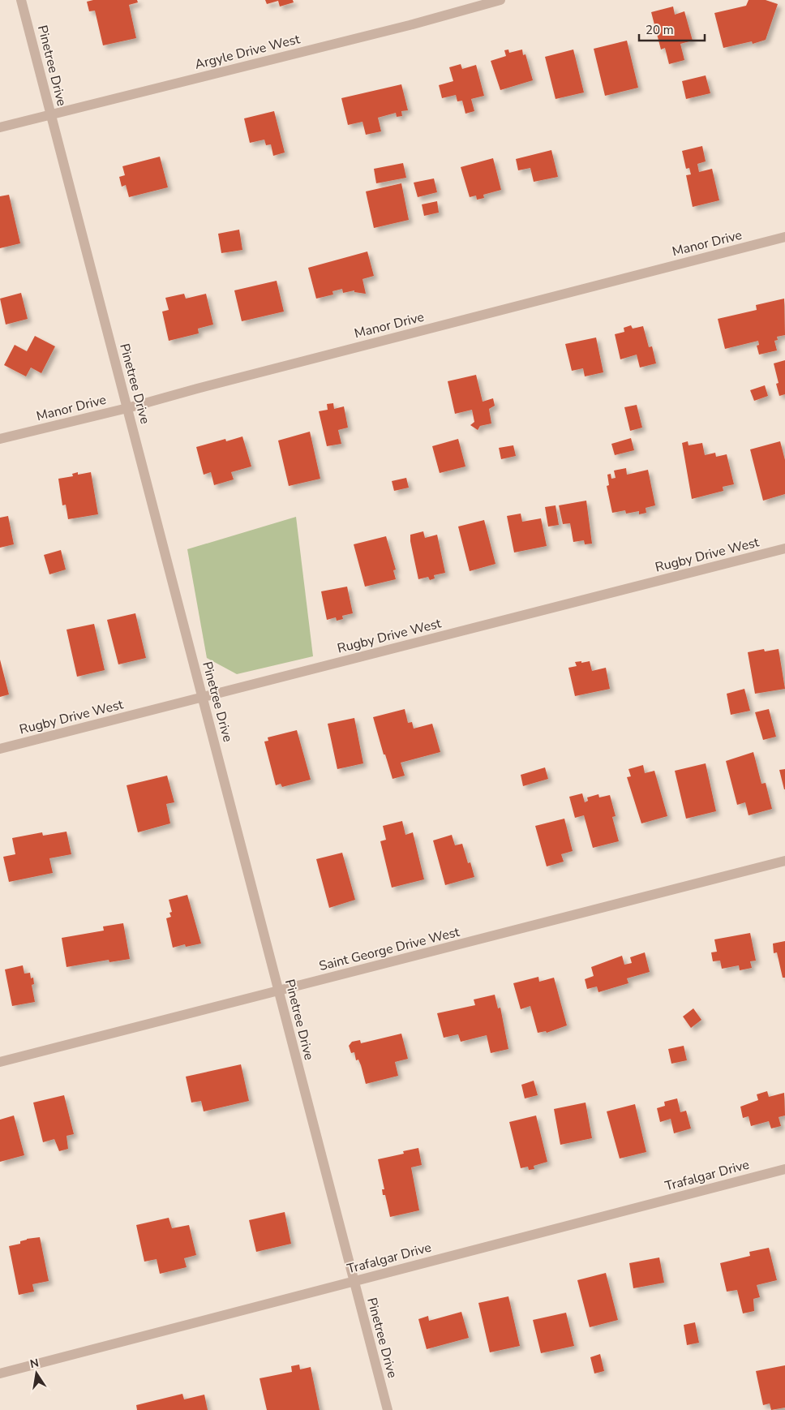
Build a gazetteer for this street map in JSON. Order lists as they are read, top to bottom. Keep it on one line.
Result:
{"streets":{"street":["Argyle Drive West","Pinetree Drive","Manor Drive","Rugby Drive West","Saint George Drive West","Trafalgar Drive"]},"crossings":[["Argyle Drive West","Pinetree Drive"],["Pinetree Drive","Manor Drive"],["Pinetree Drive","Rugby Drive West"],["Pinetree Drive","Saint George Drive West"],["Pinetree Drive","Trafalgar Drive"]],"scale_bar":"20 m","north":"top"}
